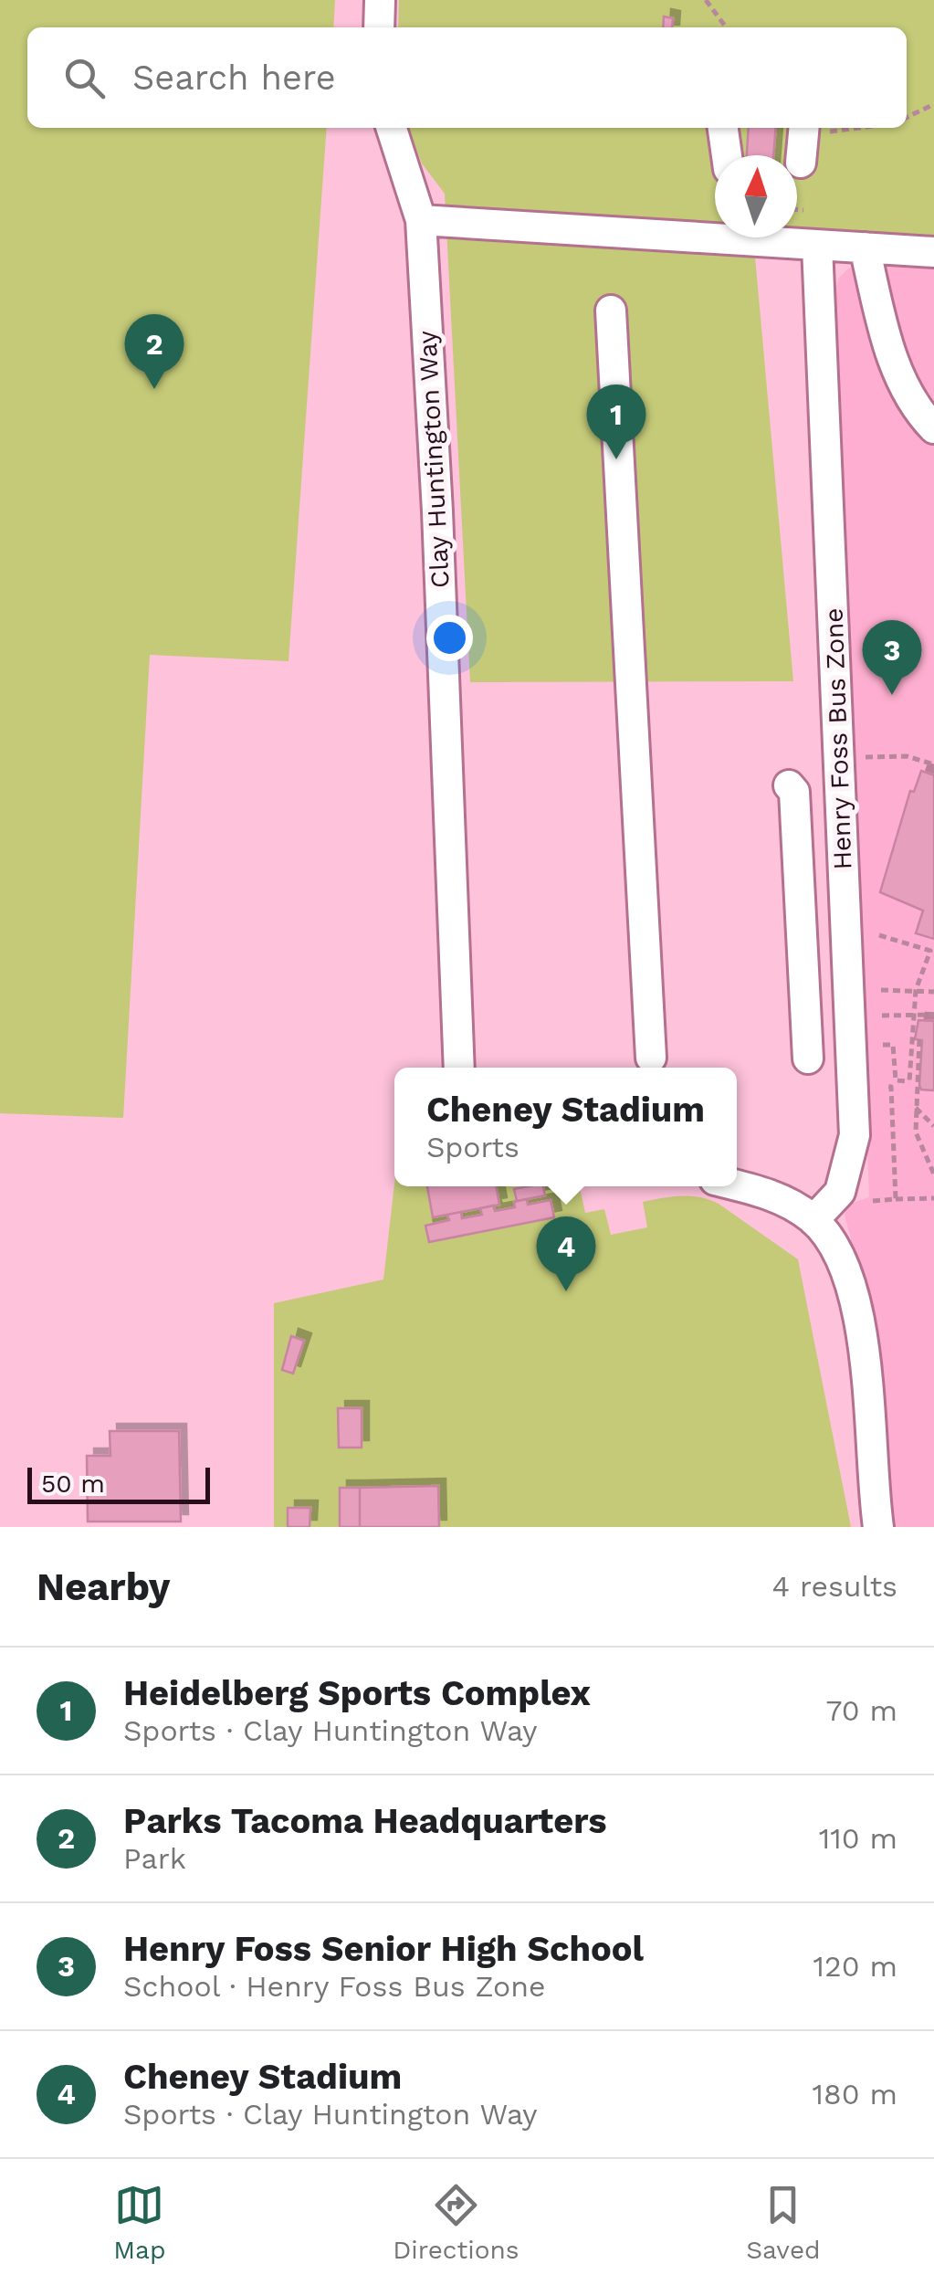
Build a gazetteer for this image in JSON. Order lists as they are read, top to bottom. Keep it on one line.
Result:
{"streets":{"street":["Clay Huntington Way","Henry Foss Bus Zone"]},"scale_bar":"50 m","north":"top","page":{"search":"Search here","pins":["2","1","3","4"],"popup":["Cheney Stadium","Sports"],"scale":"50 m","heading":["Nearby","4 results"],"list":[{"mark":"1","name":"Heidelberg Sports Complex","note":"Sports · Clay Huntington Way","value":"70 m"},{"mark":"2","name":"Parks Tacoma Headquarters","note":"Park","value":"110 m"},{"mark":"3","name":"Henry Foss Senior High School","note":"School · Henry Foss Bus Zone","value":"120 m"},{"mark":"4","name":"Cheney Stadium","note":"Sports · Clay Huntington Way","value":"180 m"}],"nav":["Map","Directions","Saved"]}}
